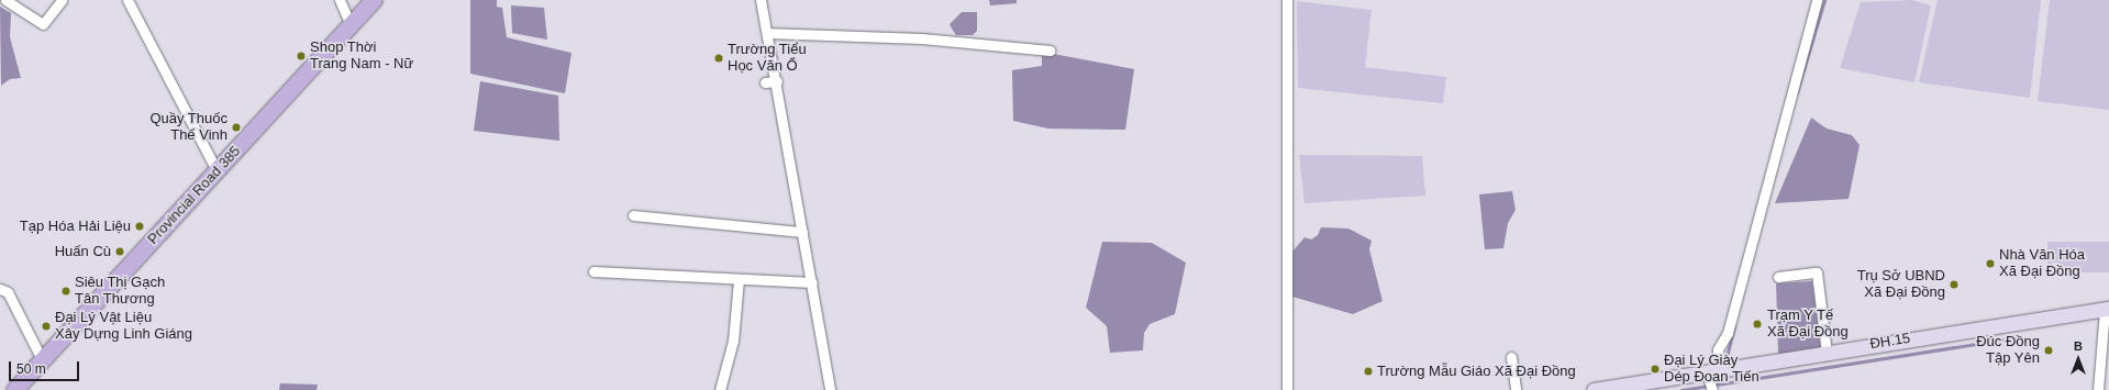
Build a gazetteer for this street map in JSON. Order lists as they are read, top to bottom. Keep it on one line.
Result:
{"streets":{"main road":["Provincial Road 385","ĐH.15"]},"places":["Shop Thời Trang Nam - Nữ","Trường Tiểu Học Văn Ổ","Quầy Thuốc Thế Vinh","Tạp Hóa Hải Liệu","Huấn Cù","Nhà Văn Hóa Xã Đại Đồng","Trụ Sở UBND Xã Đại Đồng","Siêu Thị Gạch Tân Thương","Trạm Y Tế Xã Đại Đồng","Đại Lý Vật Liệu Xây Dựng Linh Giáng","Đúc Đồng Tập Yên","Đại Lý Giày Dép Đoan Tiến","Trường Mẫu Giáo Xã Đại Đồng"],"scale_bar":"50 m","north":"top"}
